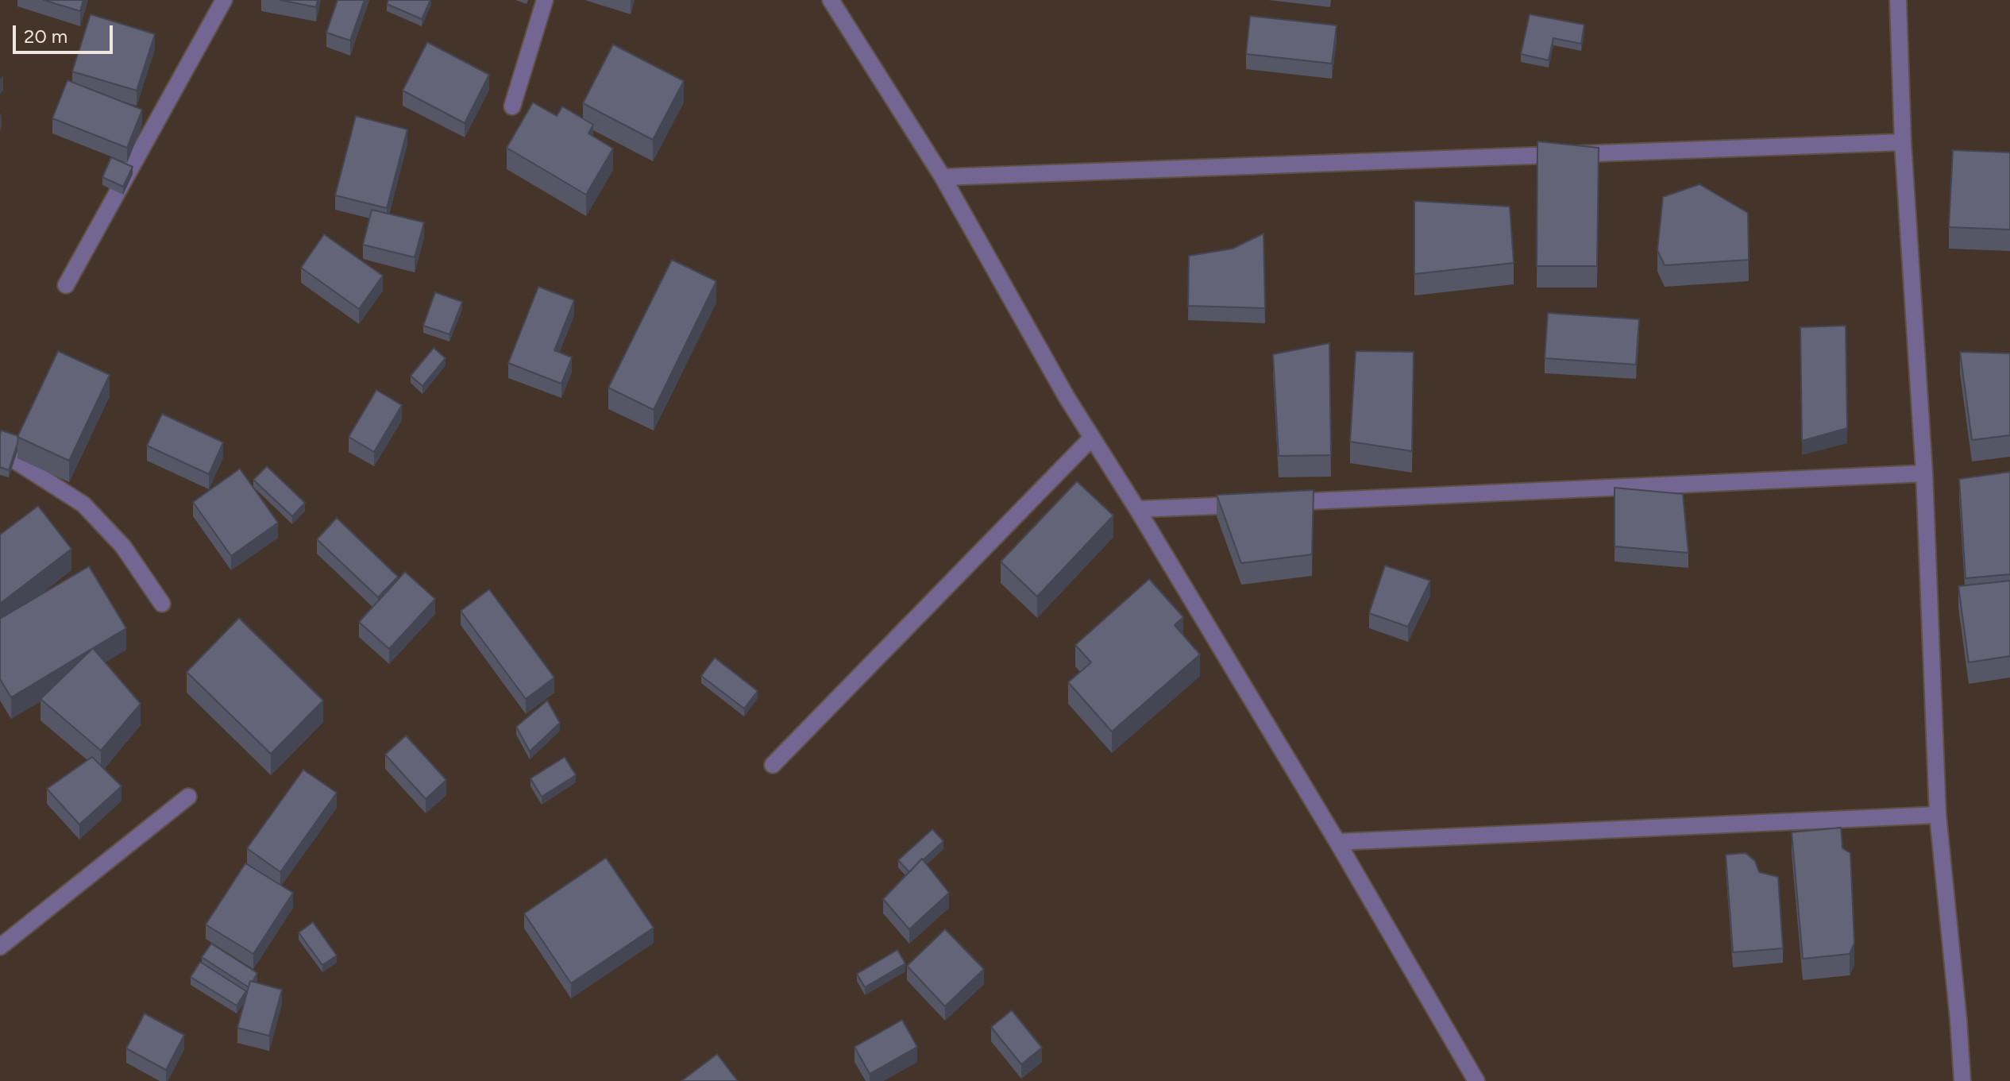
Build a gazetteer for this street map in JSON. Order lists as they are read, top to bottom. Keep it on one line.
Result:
{"scale_bar":"20 m"}
